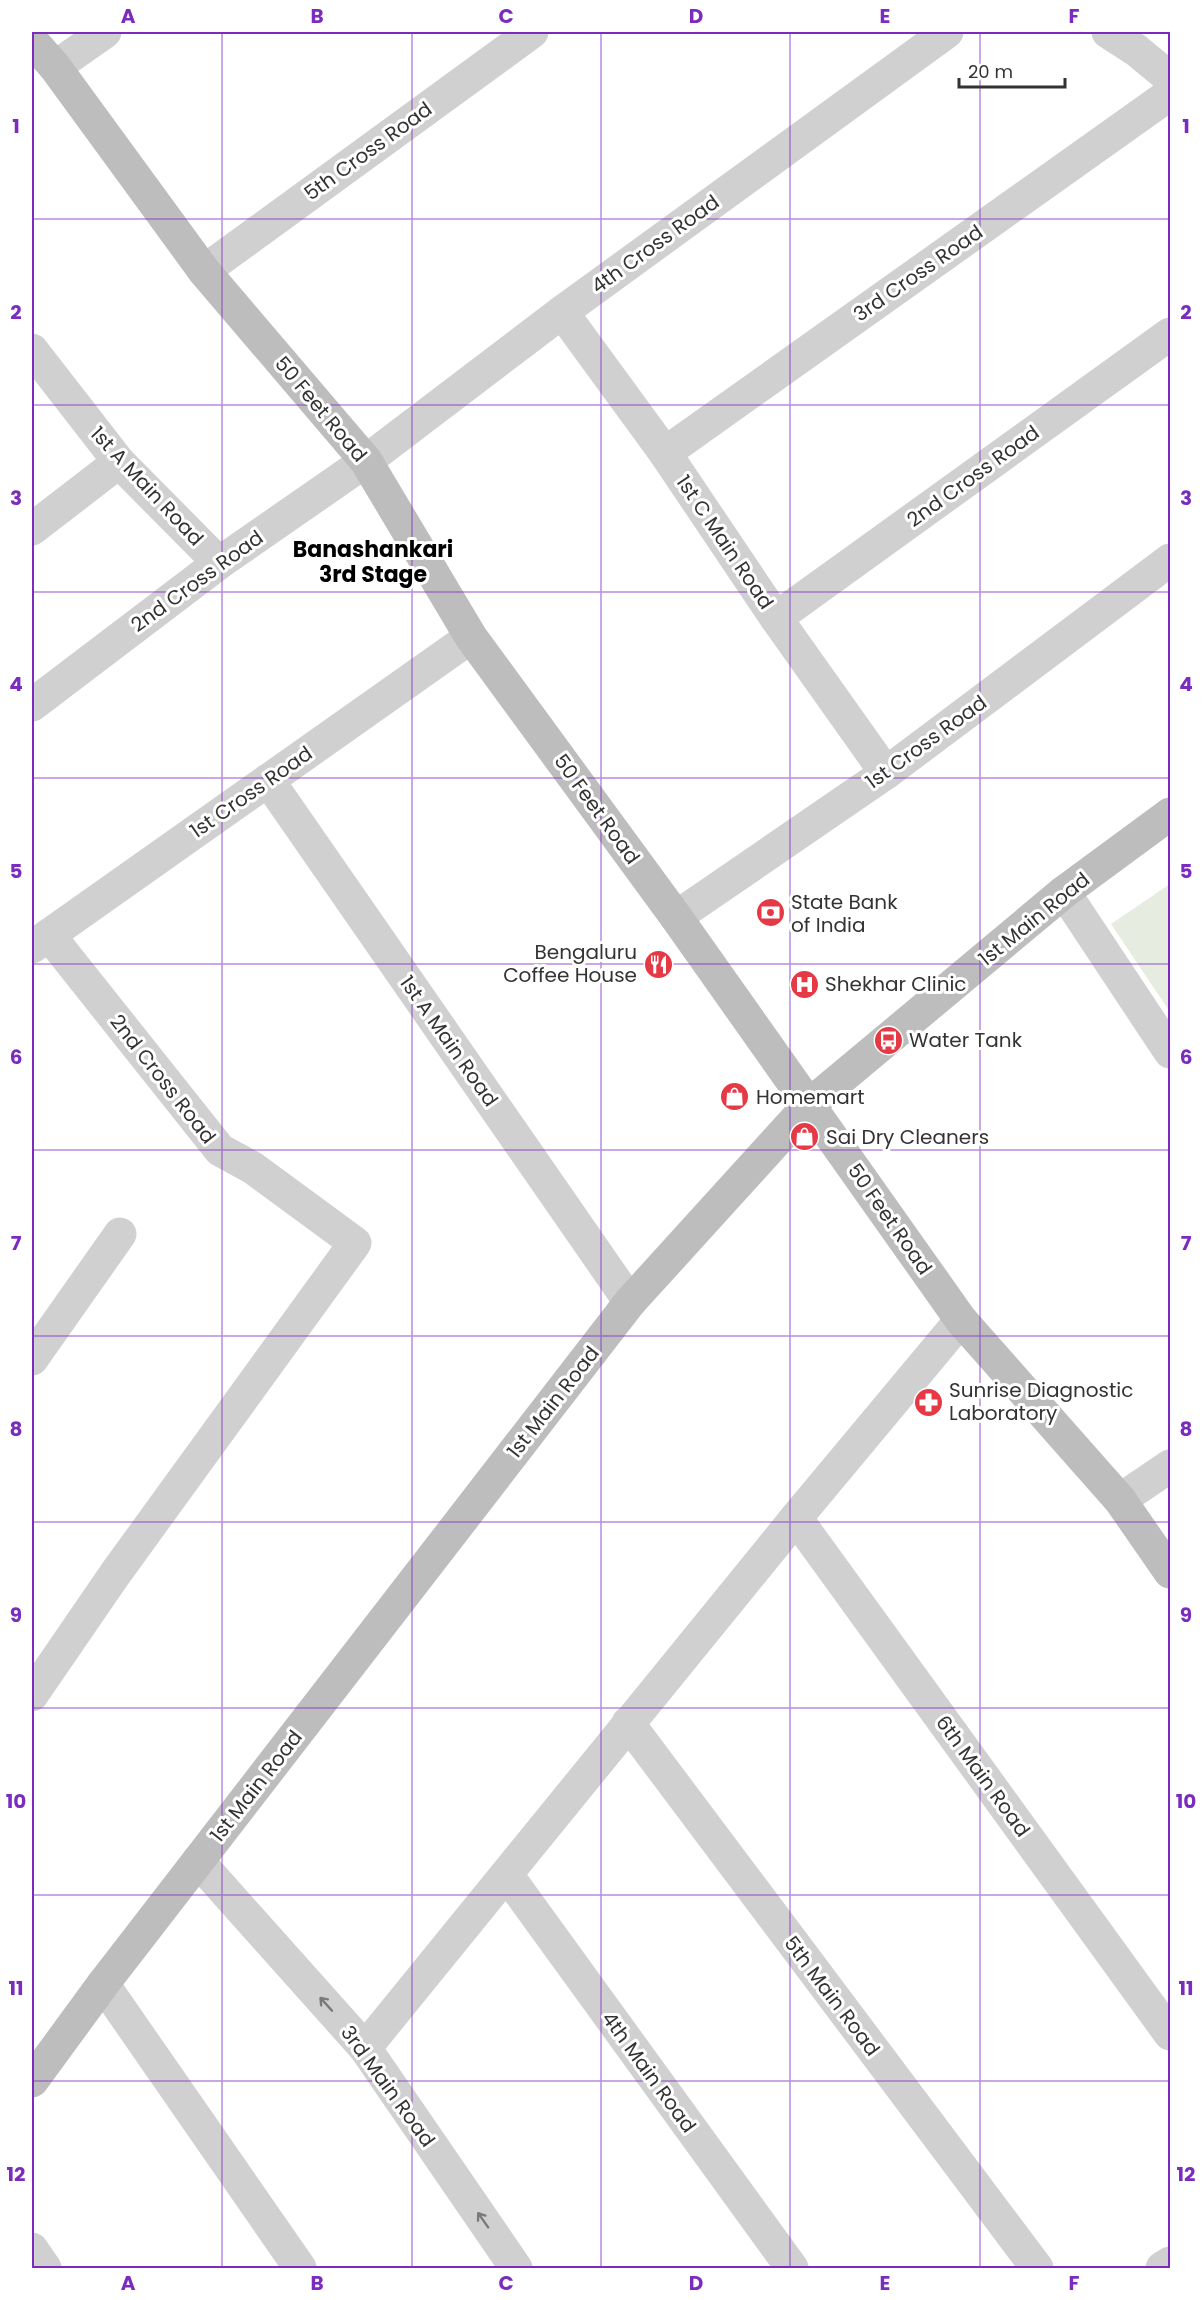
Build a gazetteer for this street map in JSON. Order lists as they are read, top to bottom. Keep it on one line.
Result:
{"streets":{"street":["5th Cross Road","4th Cross Road","3rd Cross Road","50 Feet Road","2nd Cross Road","1st A Main Road","1st C Main Road","1st Cross Road","1st Main Road","6th Main Road","5th Main Road","4th Main Road","3rd Main Road"]},"crossings":[["5th Cross Road","50 Feet Road"],["4th Cross Road","50 Feet Road"],["4th Cross Road","2nd Cross Road"],["4th Cross Road","1st C Main Road"],["3rd Cross Road","1st C Main Road"],["50 Feet Road","2nd Cross Road"],["50 Feet Road","1st Cross Road"],["50 Feet Road","1st Main Road"],["2nd Cross Road","1st A Main Road"],["2nd Cross Road","1st C Main Road"],["2nd Cross Road","1st Cross Road"],["1st A Main Road","1st Cross Road"],["1st A Main Road","1st Main Road"],["1st C Main Road","1st Cross Road"],["1st Main Road","3rd Main Road"]],"districts":["Banashankari 3rd Stage"],"places":{"bank":["State Bank of India"],"restaurant":["Bengaluru Coffee House"],"hospital":["Shekhar Clinic"],"bus stop":["Water Tank"],"shop":["Homemart","Sai Dry Cleaners"],"pharmacy":["Sunrise Diagnostic Laboratory"]},"scale_bar":"20 m","grid":{"columns":["A","B","C","D","E","F"],"rows":["1","2","3","4","5","6","7","8","9","10","11","12"]}}
